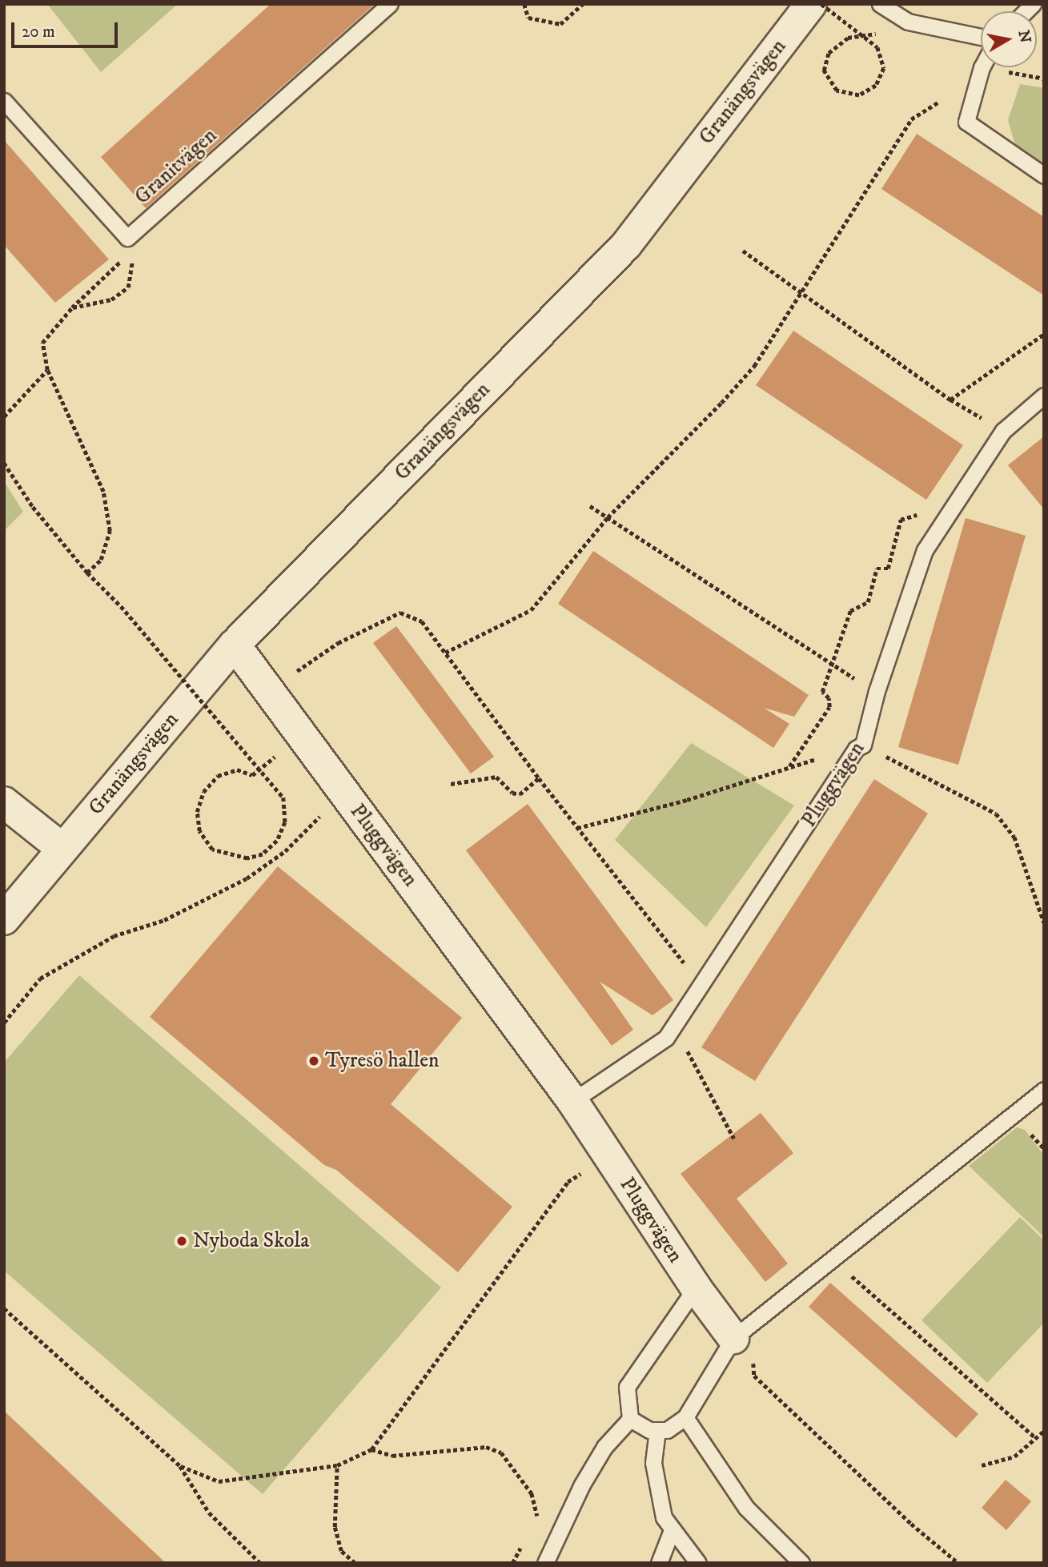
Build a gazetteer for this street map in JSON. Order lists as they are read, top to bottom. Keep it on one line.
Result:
{"streets":{"street":["Granängsvägen","Pluggvägen"],"lane":["Granitvägen"]},"crossings":[["Granängsvägen","Pluggvägen"]],"places":["Tyresö hallen","Nyboda Skola"],"scale_bar":"20 m","north":"right"}
